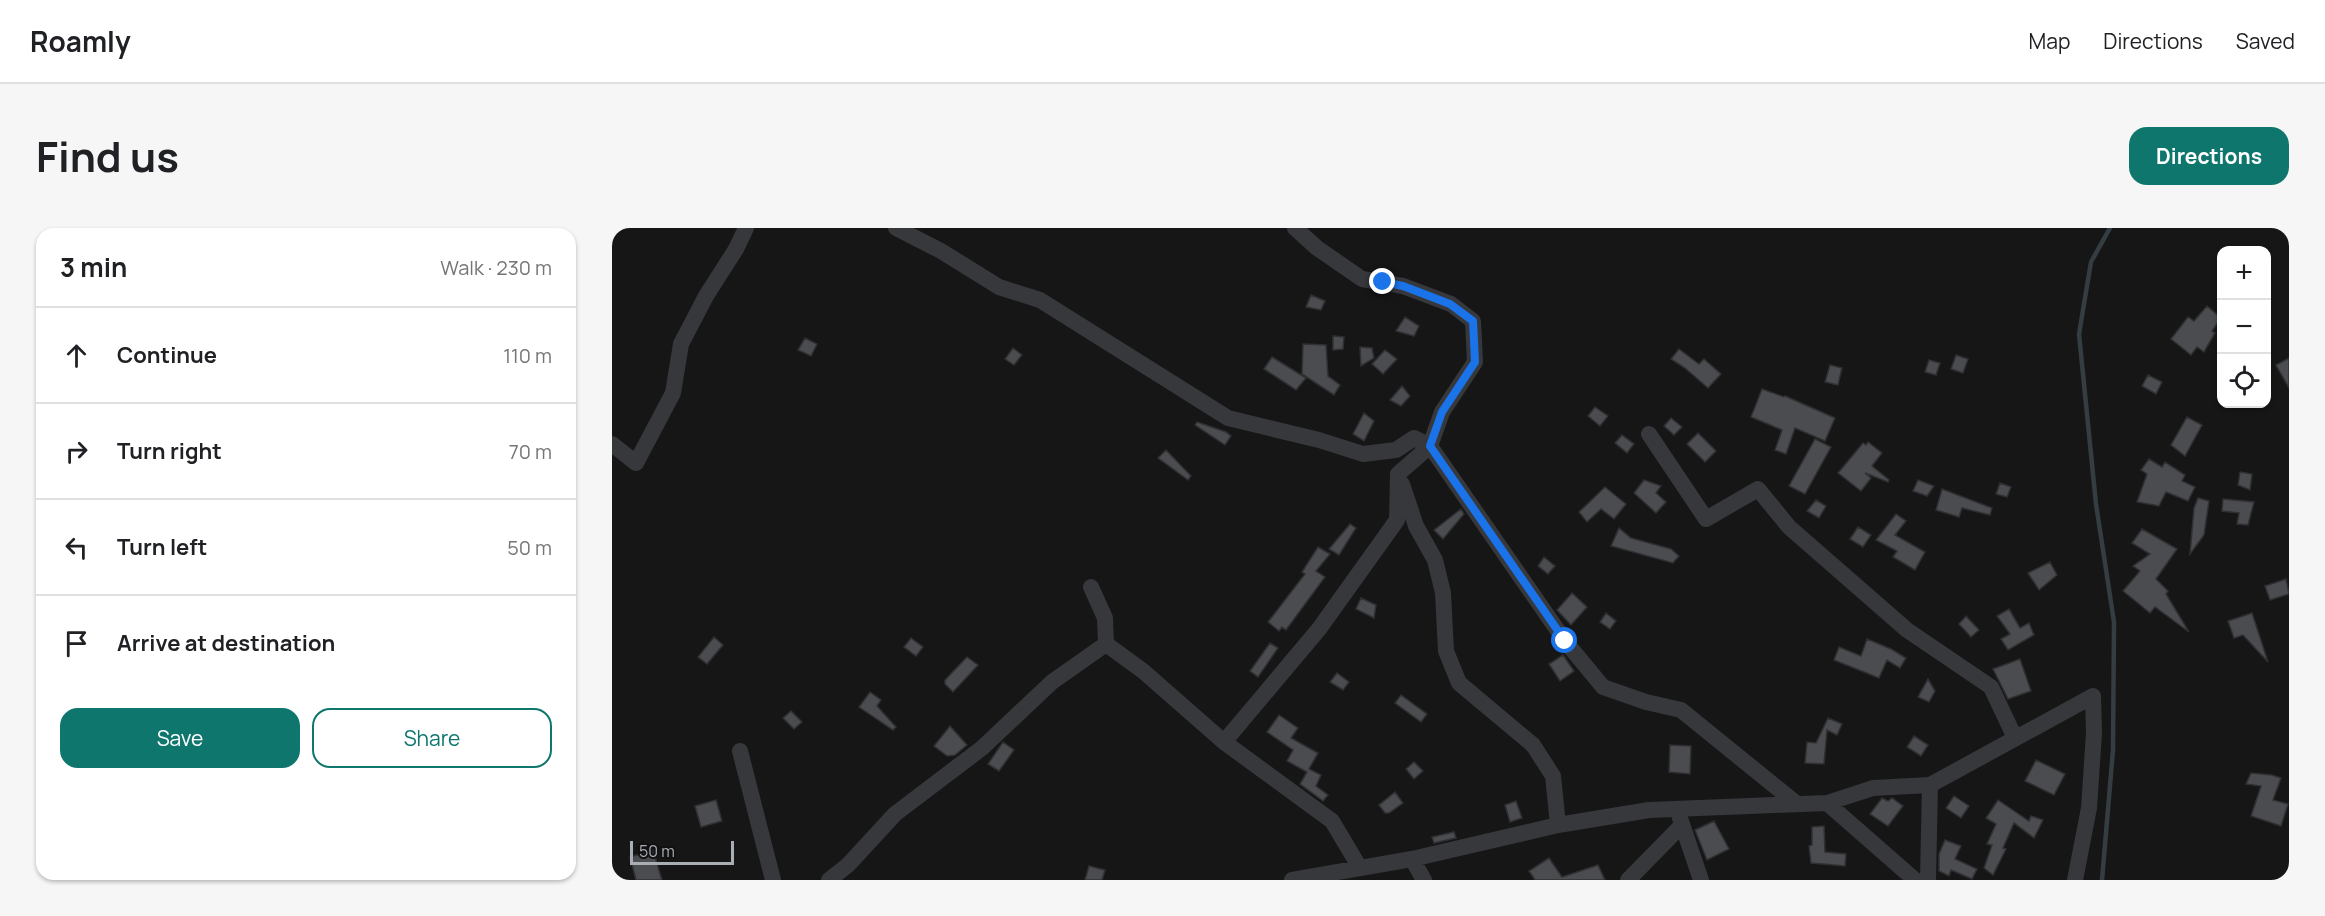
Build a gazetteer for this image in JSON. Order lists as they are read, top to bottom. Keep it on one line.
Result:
{"scale_bar":"50 m","page":{"header":"Roamly","nav":["Map","Directions","Saved"],"title":"Find us","buttons":["Directions",["Save","Share"]],"heading":["3 min","Walk · 230 m"],"map_buttons":["+","−"],"list":[["Continue","110 m"],["Turn right","70 m"],["Turn left","50 m"],"Arrive at destination"],"scale":"50 m"}}
